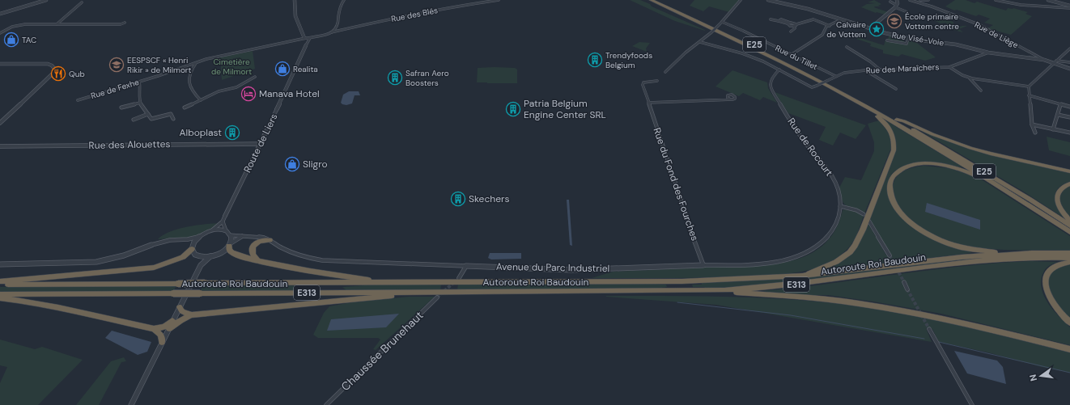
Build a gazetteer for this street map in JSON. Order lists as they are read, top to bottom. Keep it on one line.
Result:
{"streets":{"highway":["E25","Autoroute Roi Baudouin","E313"],"street":["Rue des Blés","Rue de Liège","Rue Visé-Voie","Rue du Tillet","Rue des Maraîchers","Rue de Fexhe","Route de Liers","Rue des Alouettes","Rue de Rocourt","Rue du Fond des Fourches","Avenue du Parc Industriel","Chaussée Brunehaut"]},"crossings":[["Rue des Blés","Rue de Fexhe"],["Rue des Blés","Route de Liers"],["Rue de Liège","Rue Visé-Voie"],["Rue Visé-Voie","Rue des Maraîchers"],["Rue du Tillet","Rue des Maraîchers"],["Rue des Maraîchers","Rue de Rocourt"],["Rue de Fexhe","Route de Liers"],["Route de Liers","Rue des Alouettes"],["Route de Liers","Avenue du Parc Industriel"],["Rue de Rocourt","Avenue du Parc Industriel"],["Rue du Fond des Fourches","Avenue du Parc Industriel"],["Autoroute Roi Baudouin","E313"]],"parks":["Cimetière de Milmort"],"places":{"school or university":["École primaire Vottem centre","EESPSCF « Henri Rikir » de Milmort"],"place":["Calvaire de Vottem"],"shop":["TAC","Realita","Sligro"],"building":["Trendyfoods Belgium","Safran Aero Boosters","Patria Belgium Engine Center SRL","Alboplast","Skechers"],"restaurant":["Qub"],"hotel":["Manava Hotel"]},"north":"left"}
